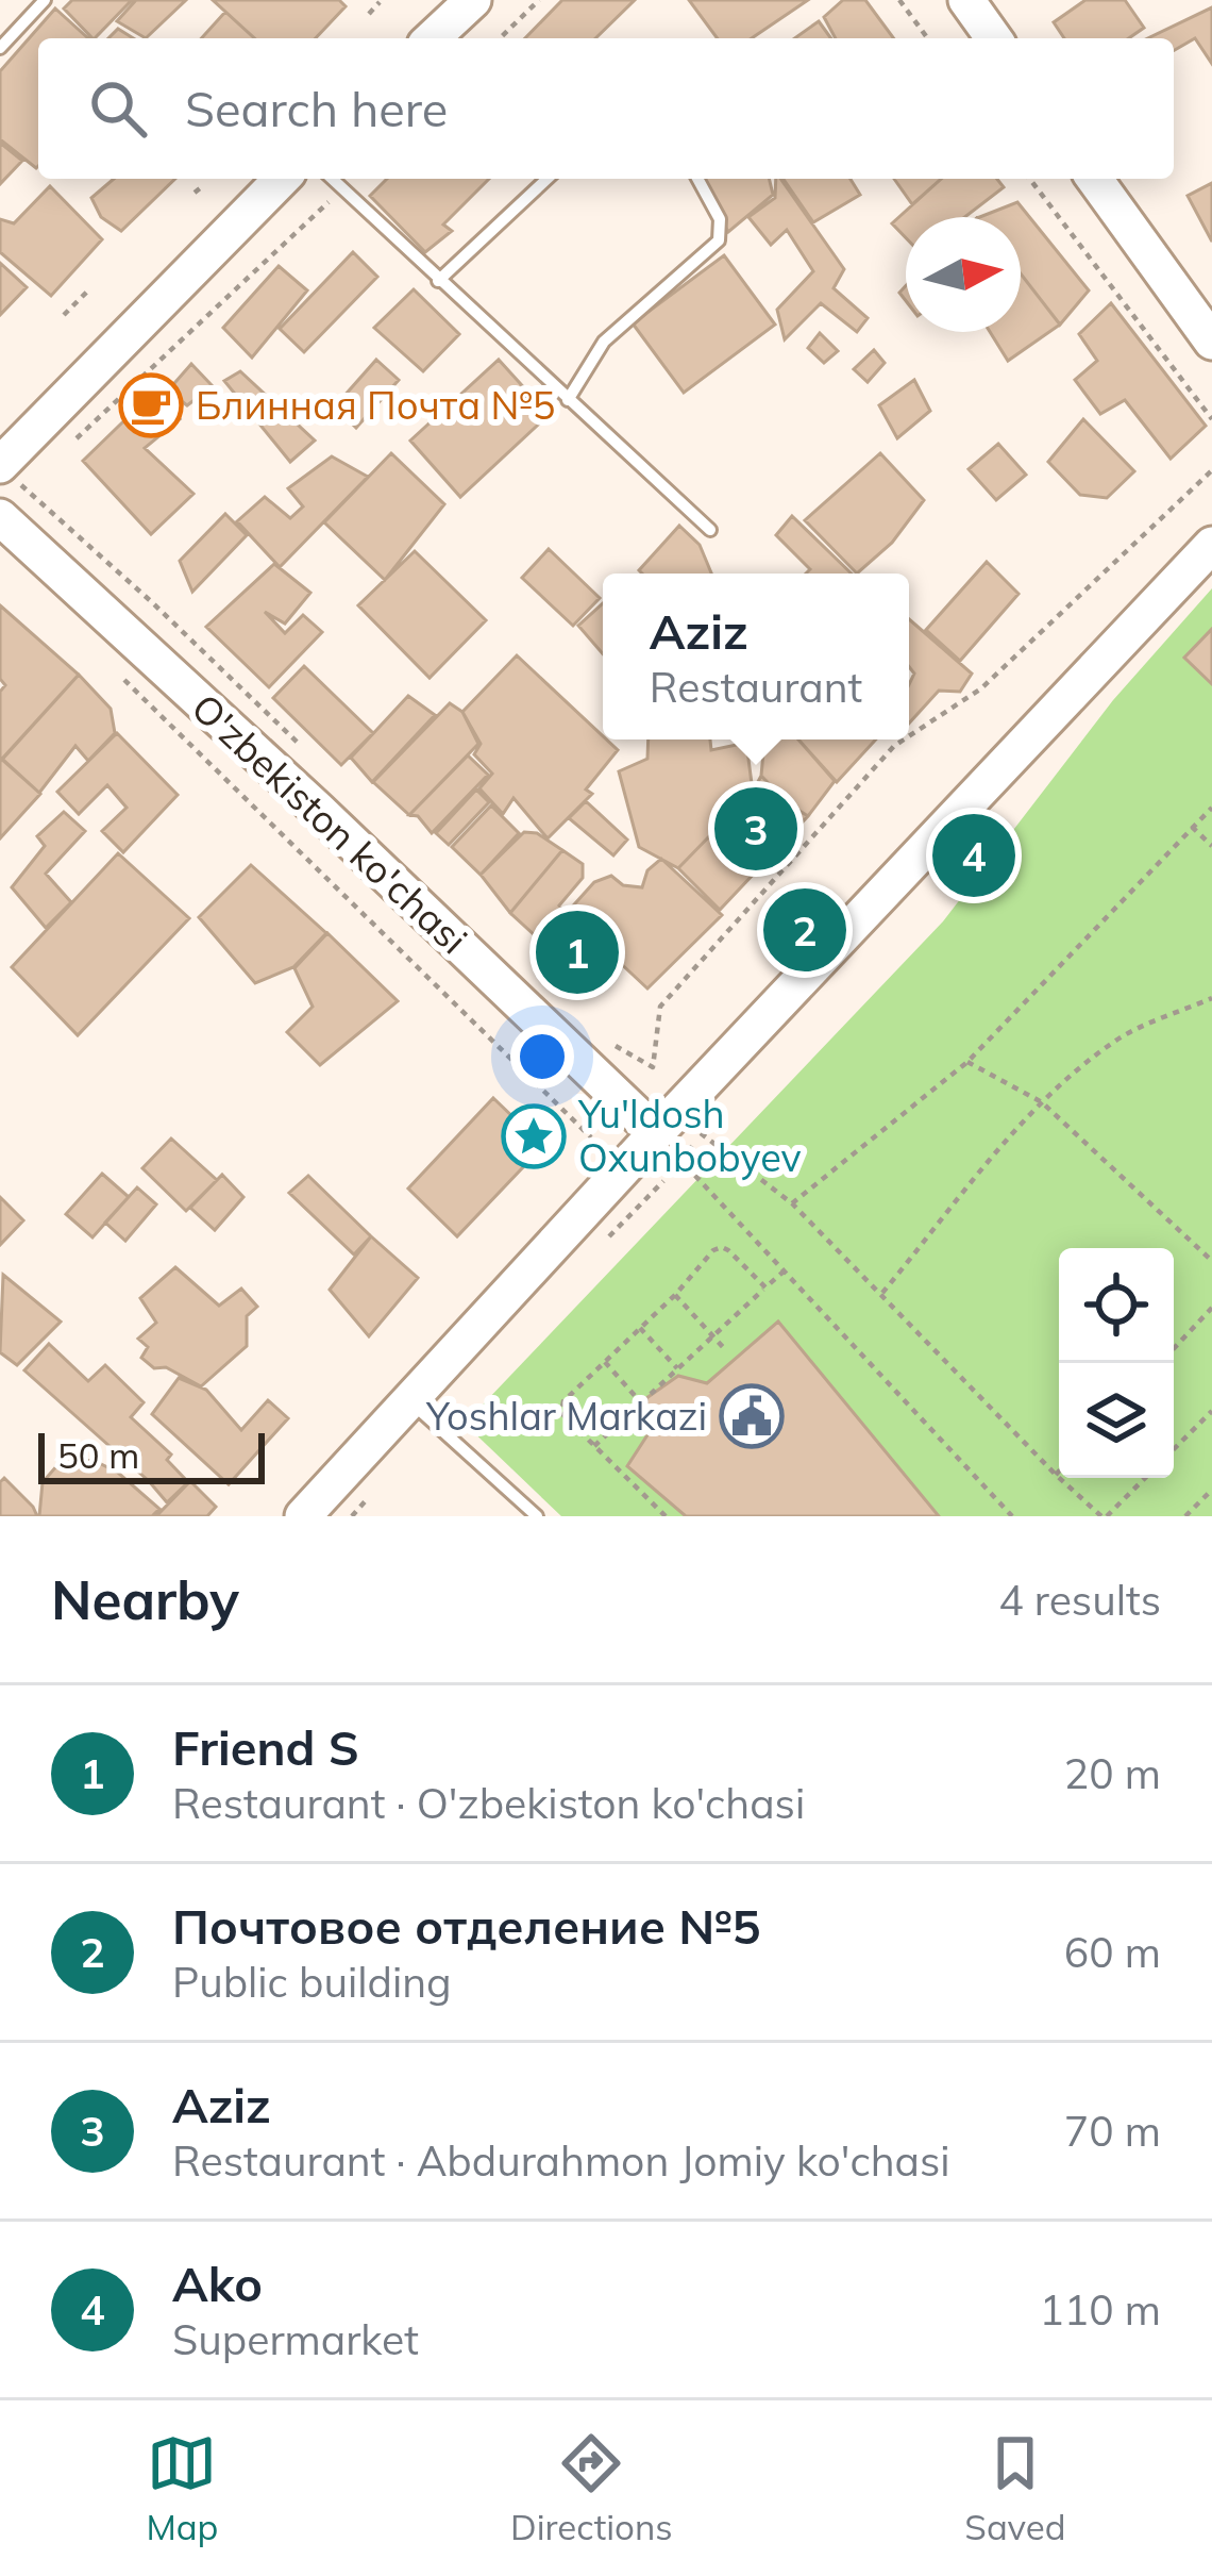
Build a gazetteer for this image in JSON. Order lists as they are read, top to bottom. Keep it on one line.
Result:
{"streets":{"main road":["O'zbekiston ko'chasi"]},"places":{"cafe":["Блинная Почта №5"],"place":["Yu'ldosh Oxunbobyev"],"public building":["Yoshlar Markazi"]},"scale_bar":"50 m","north":"right","page":{"search":"Search here","popup":["Aziz","Restaurant"],"pins":["3","4","2","1"],"scale":"50 m","heading":["Nearby","4 results"],"list":[{"mark":"1","name":"Friend S","note":"Restaurant · O'zbekiston ko'chasi","value":"20 m"},{"mark":"2","name":"Почтовое отделение №5","note":"Public building","value":"60 m"},{"mark":"3","name":"Aziz","note":"Restaurant · Abdurahmon Jomiy ko'chasi","value":"70 m"},{"mark":"4","name":"Ako","note":"Supermarket","value":"110 m"}],"nav":["Map","Directions","Saved"]}}
